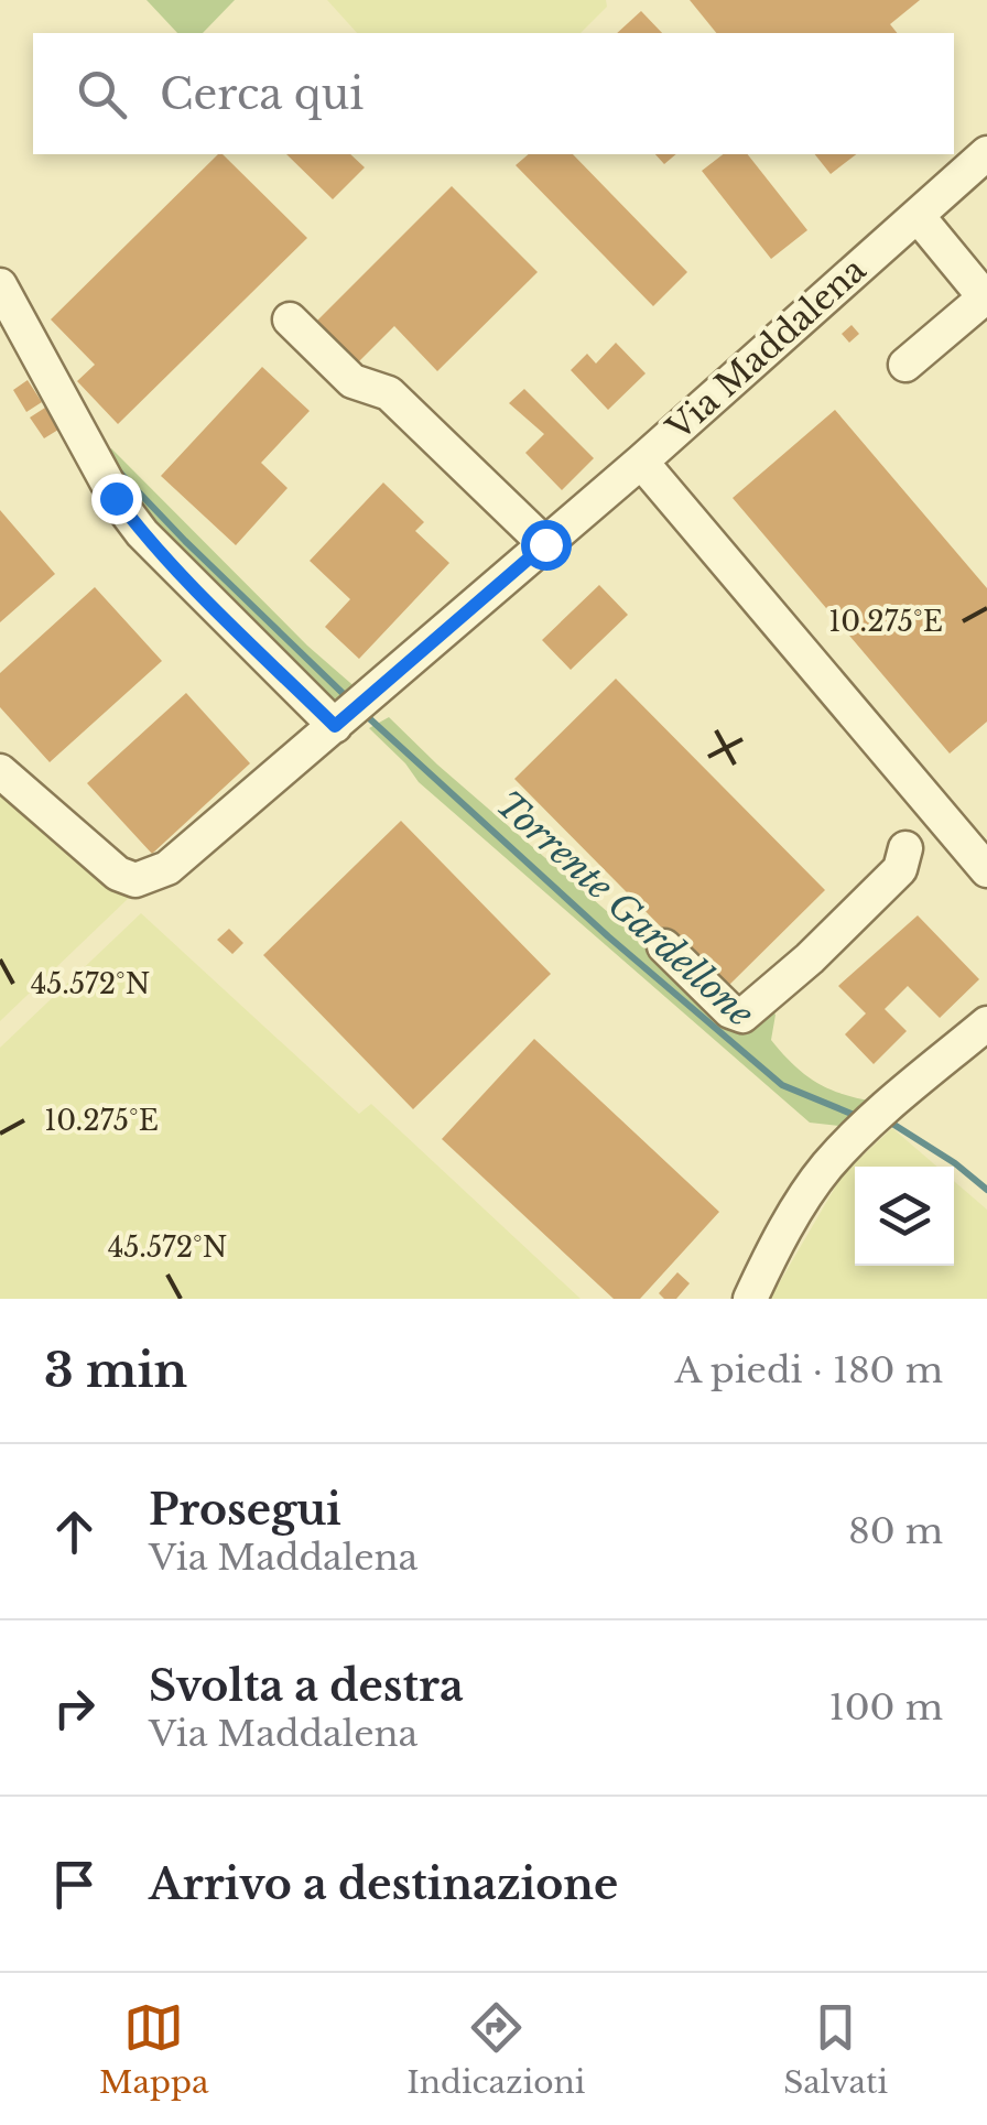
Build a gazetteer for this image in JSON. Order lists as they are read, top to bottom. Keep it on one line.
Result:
{"streets":{"street":["Via Maddalena"]},"water":["Torrente Gardellone"],"page":{"search":"Cerca qui","heading":["3 min","A piedi · 180 m"],"list":[["Prosegui","Via Maddalena","80 m"],["Svolta a destra","Via Maddalena","100 m"],"Arrivo a destinazione"],"nav":["Mappa","Indicazioni","Salvati"]},"coordinates":["10.275°E","45.572°N"]}
